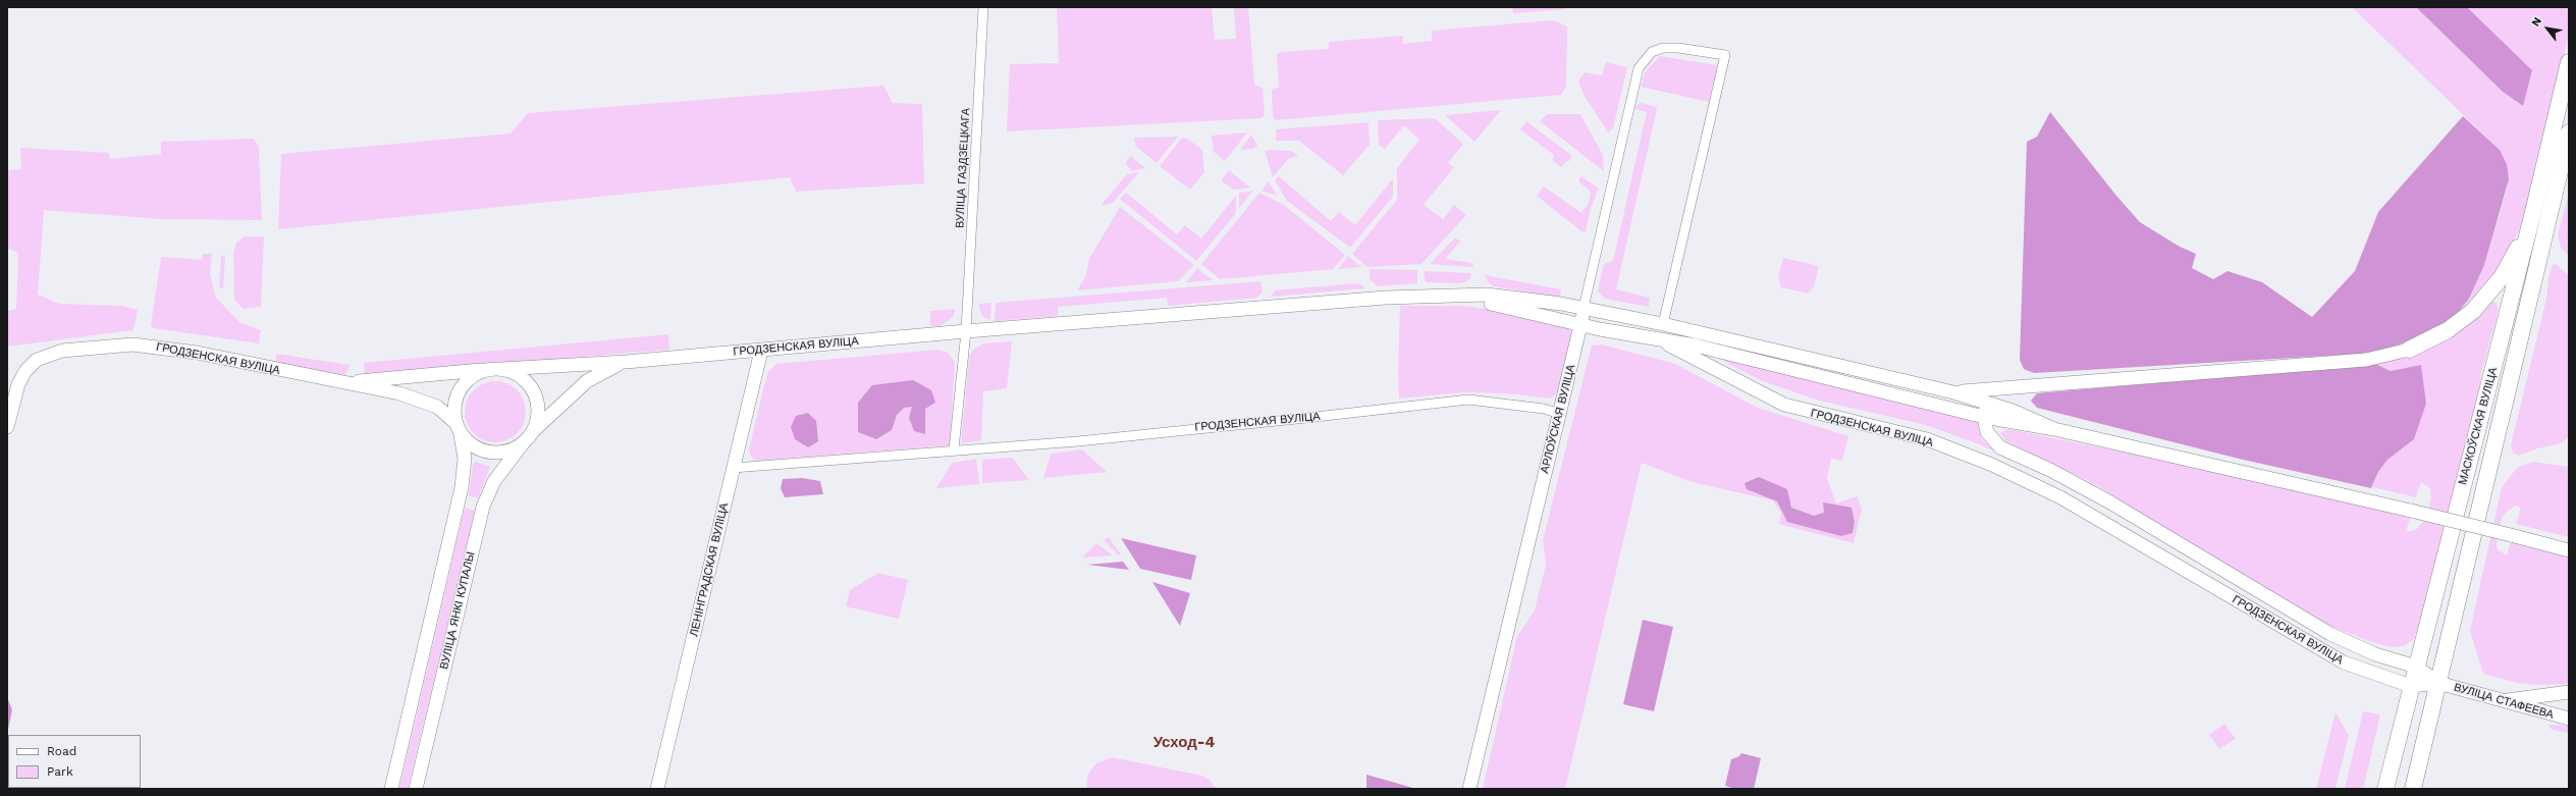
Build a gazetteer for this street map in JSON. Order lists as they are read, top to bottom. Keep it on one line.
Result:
{"streets":{"highway":["МАСКОЎСКАЯ ВУЛІЦА"],"main road":["ГРОДЗЕНСКАЯ ВУЛІЦА","АРЛОЎСКАЯ ВУЛІЦА","ЛЕНІНГРАДСКАЯ ВУЛІЦА","ВУЛІЦА ЯНКІ КУПАЛЫ","ВУЛІЦА СТАФЕЕВА"],"street":["ВУЛІЦА ГАЗДЗЕЦКАГА"]},"crossings":[["ВУЛІЦА ГАЗДЗЕЦКАГА","ГРОДЗЕНСКАЯ ВУЛІЦА"],["ГРОДЗЕНСКАЯ ВУЛІЦА","АРЛОЎСКАЯ ВУЛІЦА"],["ГРОДЗЕНСКАЯ ВУЛІЦА","МАСКОЎСКАЯ ВУЛІЦА"],["ГРОДЗЕНСКАЯ ВУЛІЦА","ЛЕНІНГРАДСКАЯ ВУЛІЦА"],["ГРОДЗЕНСКАЯ ВУЛІЦА","ВУЛІЦА ЯНКІ КУПАЛЫ"],["ГРОДЗЕНСКАЯ ВУЛІЦА","ВУЛІЦА СТАФЕЕВА"],["МАСКОЎСКАЯ ВУЛІЦА","ВУЛІЦА СТАФЕЕВА"]],"districts":["Усход-4"],"legend":["Road","Park"],"north":"top left"}
